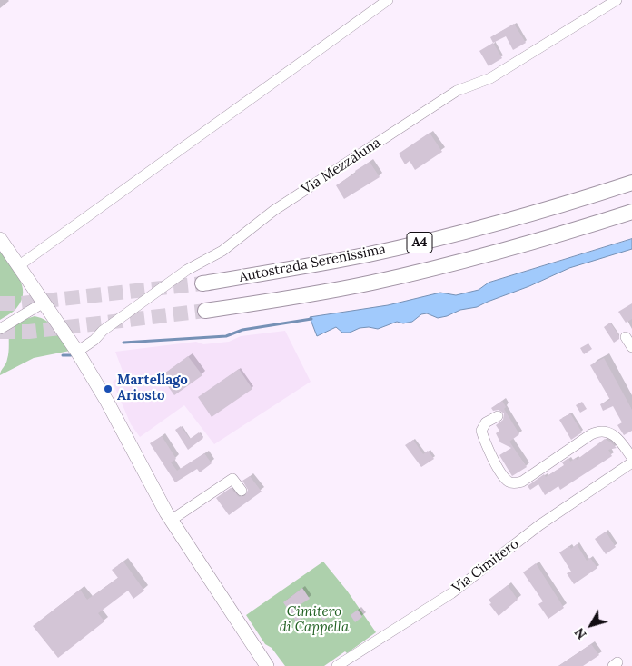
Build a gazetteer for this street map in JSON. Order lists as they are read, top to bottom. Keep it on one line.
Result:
{"streets":{"highway":["A4","Autostrada Serenissima"],"street":["Via Mezzaluna","Via Cimitero"]},"parks":["Cimitero di Cappella"],"places":["Martellago Ariosto"],"north":"bottom left"}
